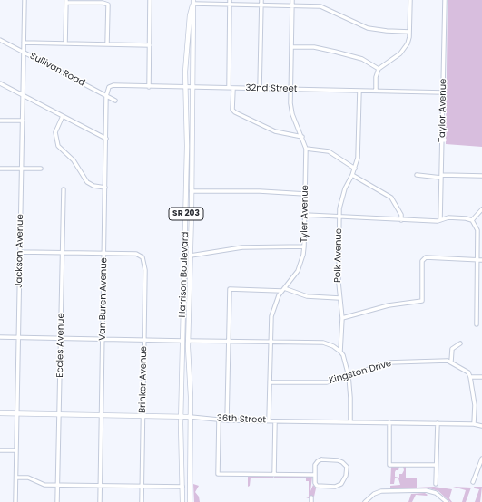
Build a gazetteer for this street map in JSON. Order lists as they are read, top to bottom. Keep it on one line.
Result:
{"streets":{"main road":["SR 203","Harrison Boulevard","36th Street"],"street":["Sullivan Road","32nd Street","Taylor Avenue","Tyler Avenue","Jackson Avenue","Polk Avenue","Van Buren Avenue","Eccles Avenue","Kingston Drive","Brinker Avenue"]},"crossings":[["Sullivan Road","32nd Street"],["Sullivan Road","Jackson Avenue"],["Sullivan Road","Van Buren Avenue"],["32nd Street","Taylor Avenue"],["32nd Street","Tyler Avenue"],["32nd Street","Polk Avenue"],["32nd Street","Harrison Boulevard"],["32nd Street","Van Buren Avenue"],["Tyler Avenue","Kingston Drive"],["Tyler Avenue","36th Street"],["Jackson Avenue","36th Street"],["Polk Avenue","Kingston Drive"],["Polk Avenue","36th Street"],["Harrison Boulevard","36th Street"],["Van Buren Avenue","Brinker Avenue"],["Van Buren Avenue","36th Street"],["Eccles Avenue","36th Street"],["Brinker Avenue","36th Street"]]}
